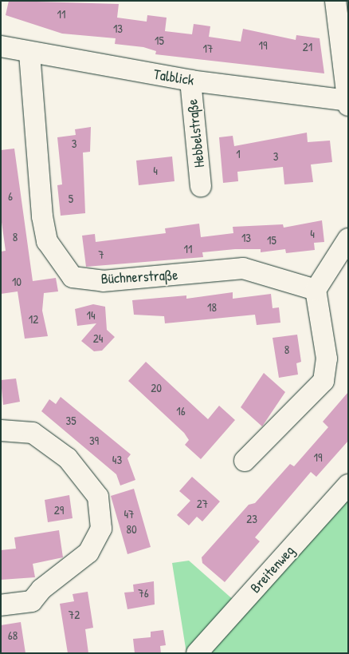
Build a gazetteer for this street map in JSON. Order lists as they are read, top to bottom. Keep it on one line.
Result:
{"streets":{"street":["Talblick","Hebbelstraße","Büchnerstraße","Breitenweg"]},"crossings":[["Talblick","Hebbelstraße"],["Talblick","Büchnerstraße"]],"house_numbers":["11","13","15","19","21","17","3","1","3","4","6","5","4","8","13","15","11","7","10","18","14","12","24","8","20","16","35","39","19","43","27","29","47","23","80","76","72","68"]}
